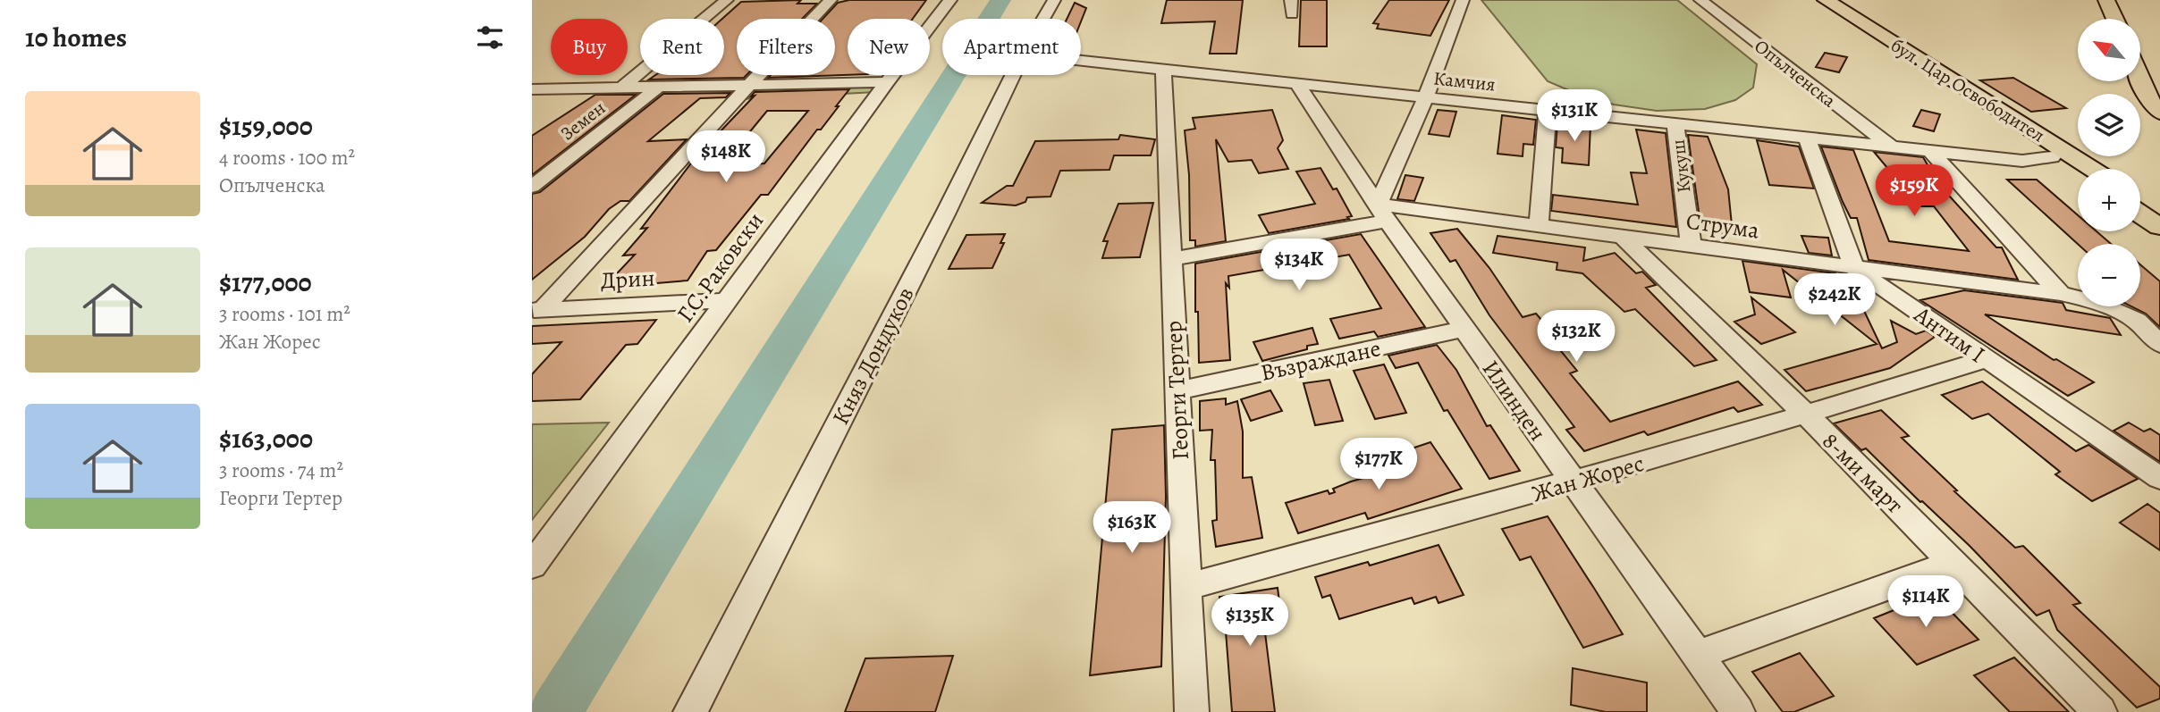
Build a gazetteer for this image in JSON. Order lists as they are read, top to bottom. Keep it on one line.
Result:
{"streets":{"main road":["бул. Цар Освободител"],"street":["Опълченска","Камчия","Земен","Кукуш","Струма","Г.С.Раковски","Дрин","Антим I","Княз Дондуков","Възраждане","Георги Тертер","Илинден","8-ми март","Жан Жорес"]},"crossings":[["Опълченска","Камчия"],["Камчия","бул. Цар Освободител"],["Камчия","Кукуш"],["Камчия","Георги Тертер"],["Камчия","Илинден"],["Кукуш","Струма"],["Струма","Антим I"],["Струма","Илинден"],["Струма","8-ми март"],["Г.С.Раковски","Дрин"],["Антим I","Жан Жорес"],["Възраждане","Георги Тертер"],["Възраждане","Илинден"],["Георги Тертер","Жан Жорес"],["Илинден","Жан Жорес"],["8-ми март","Жан Жорес"]],"north":"top left","page":{"heading":"10 homes","map_buttons":["+","−"],"chip":["Buy","Rent","Filters","New","Apartment"],"list":[{"name":"$159,000","note":"4 rooms · 100 m² · Опълченска"},{"name":"$177,000","note":"3 rooms · 101 m² · Жан Жорес"},{"name":"$163,000","note":"3 rooms · 74 m² · Георги Тертер"}],"price":["$131K","$148K","$159K","$134K","$242K","$132K","$177K","$163K","$114K","$135K"]}}
